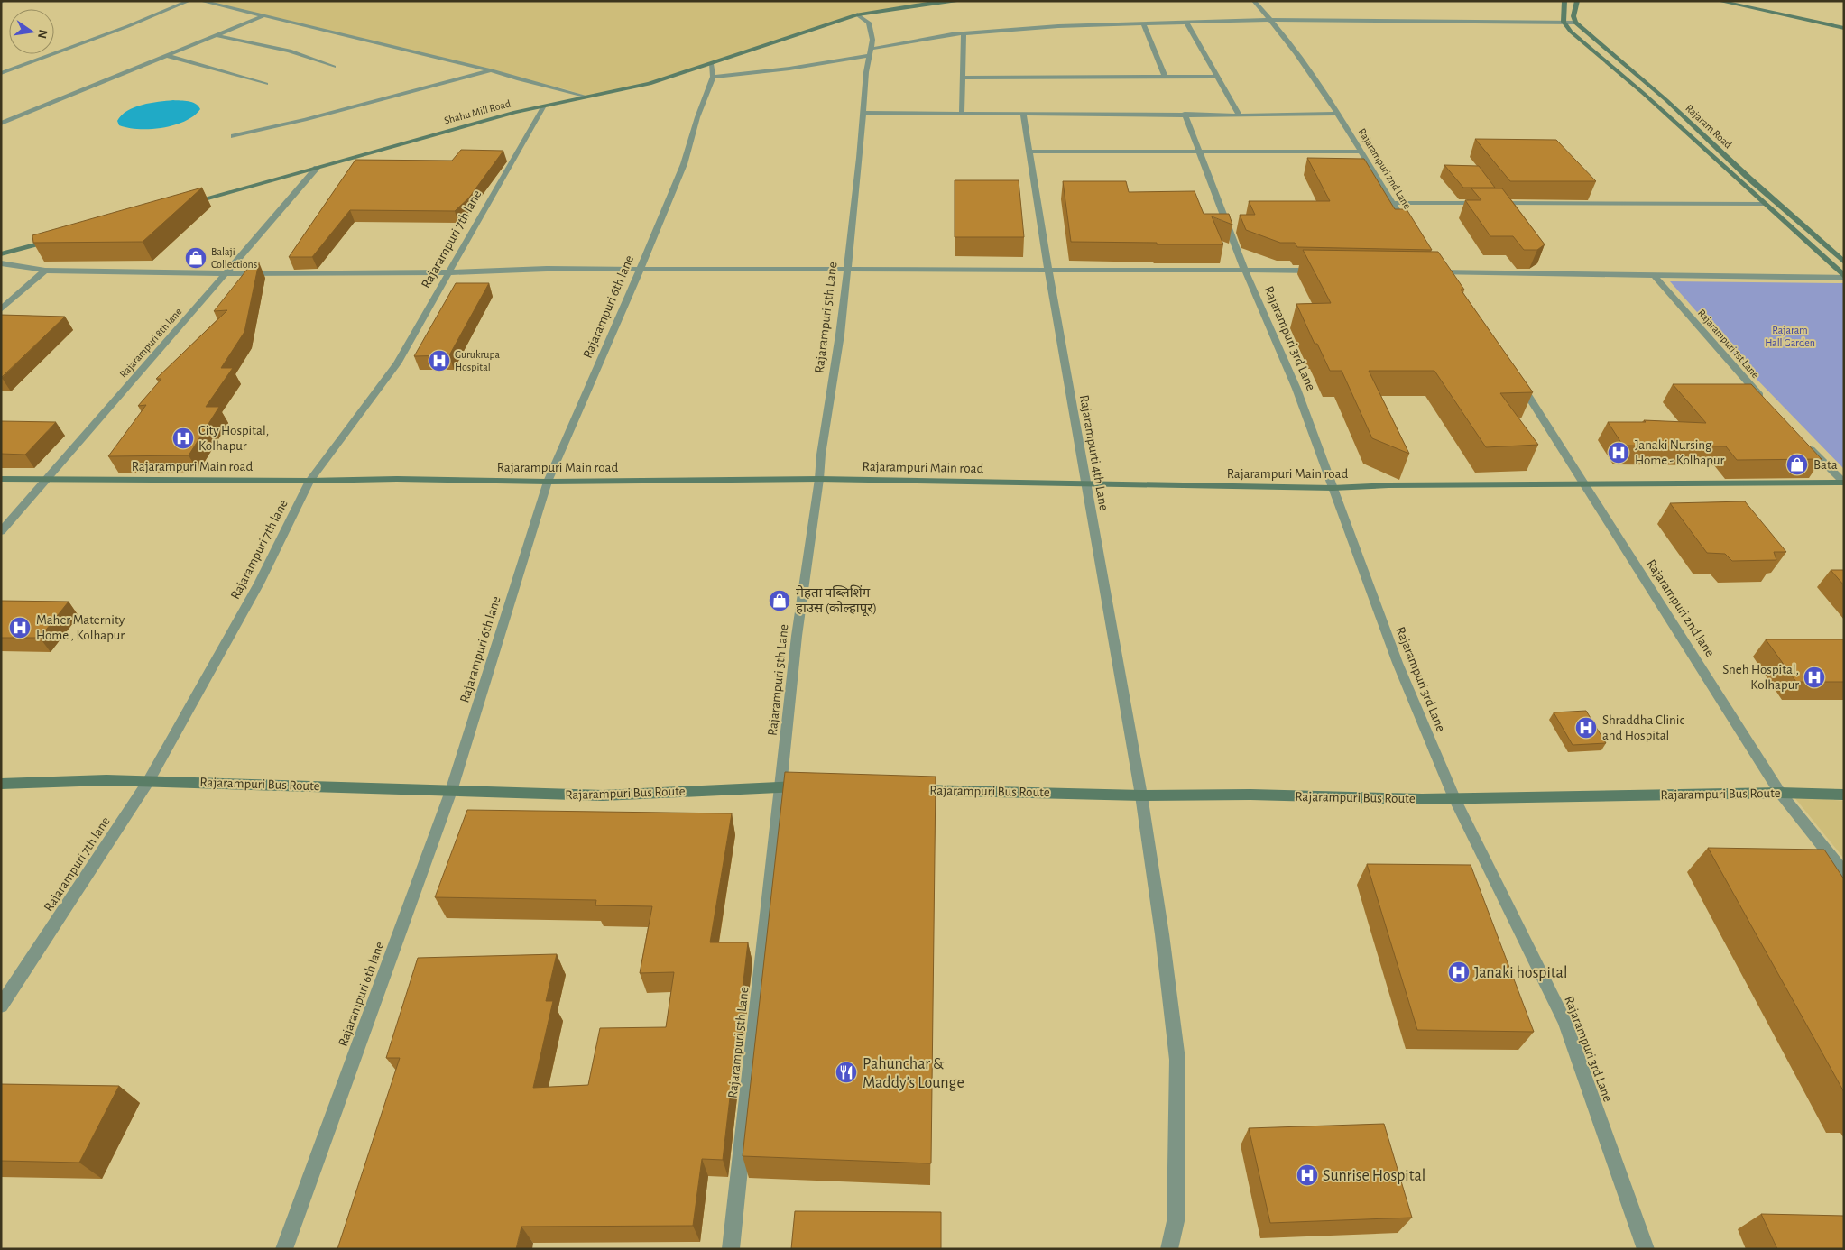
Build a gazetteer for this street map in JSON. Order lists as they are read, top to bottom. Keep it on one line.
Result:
{"streets":{"main road":["Shahu Mill Road","Rajaram Road","Rajarampuri Main road","Rajarampuri Bus Route"],"street":["Rajarampuri 2nd Lane","Rajarampuri 7th lane","Rajarampuri 6th lane","Rajarampuri 5th Lane","Rajarampuri 3rd Lane","Rajarampuri 8th lane","Rajarampuri 1st Lane","Rajarampurti 4th Lane","Rajarampuri 2nd lane"]},"crossings":[["Shahu Mill Road","Rajarampuri 7th lane"],["Shahu Mill Road","Rajarampuri 6th lane"],["Shahu Mill Road","Rajarampuri 5th Lane"],["Shahu Mill Road","Rajarampuri 8th lane"],["Rajarampuri 7th lane","Rajarampuri Main road"],["Rajarampuri 7th lane","Rajarampuri Bus Route"],["Rajarampuri 6th lane","Rajarampuri Main road"],["Rajarampuri 6th lane","Rajarampuri Bus Route"],["Rajarampuri 5th Lane","Rajarampuri Main road"],["Rajarampuri 5th Lane","Rajarampuri Bus Route"],["Rajarampuri 3rd Lane","Rajarampuri Main road"],["Rajarampuri 3rd Lane","Rajarampuri Bus Route"],["Rajarampuri 8th lane","Rajarampuri Main road"],["Rajarampurti 4th Lane","Rajarampuri Main road"],["Rajarampurti 4th Lane","Rajarampuri Bus Route"],["Rajarampuri Main road","Rajarampuri 2nd lane"],["Rajarampuri 2nd lane","Rajarampuri Bus Route"]],"parks":["Rajaram Hall Garden"],"places":{"shop":["Balaji Collections","Bata","मेहता पब्लिशिंग हाउस (कोल्हापूर)"],"hospital":["Gurukrupa Hospital","City Hospital, Kolhapur","Janaki Nursing Home - Kolhapur","Maher Maternity Home , Kolhapur","Sneh Hospital, Kolhapur","Shraddha Clinic and Hospital","Janaki hospital","Sunrise Hospital"],"restaurant":["Pahunchar & Maddy's Lounge"]},"north":"right"}
